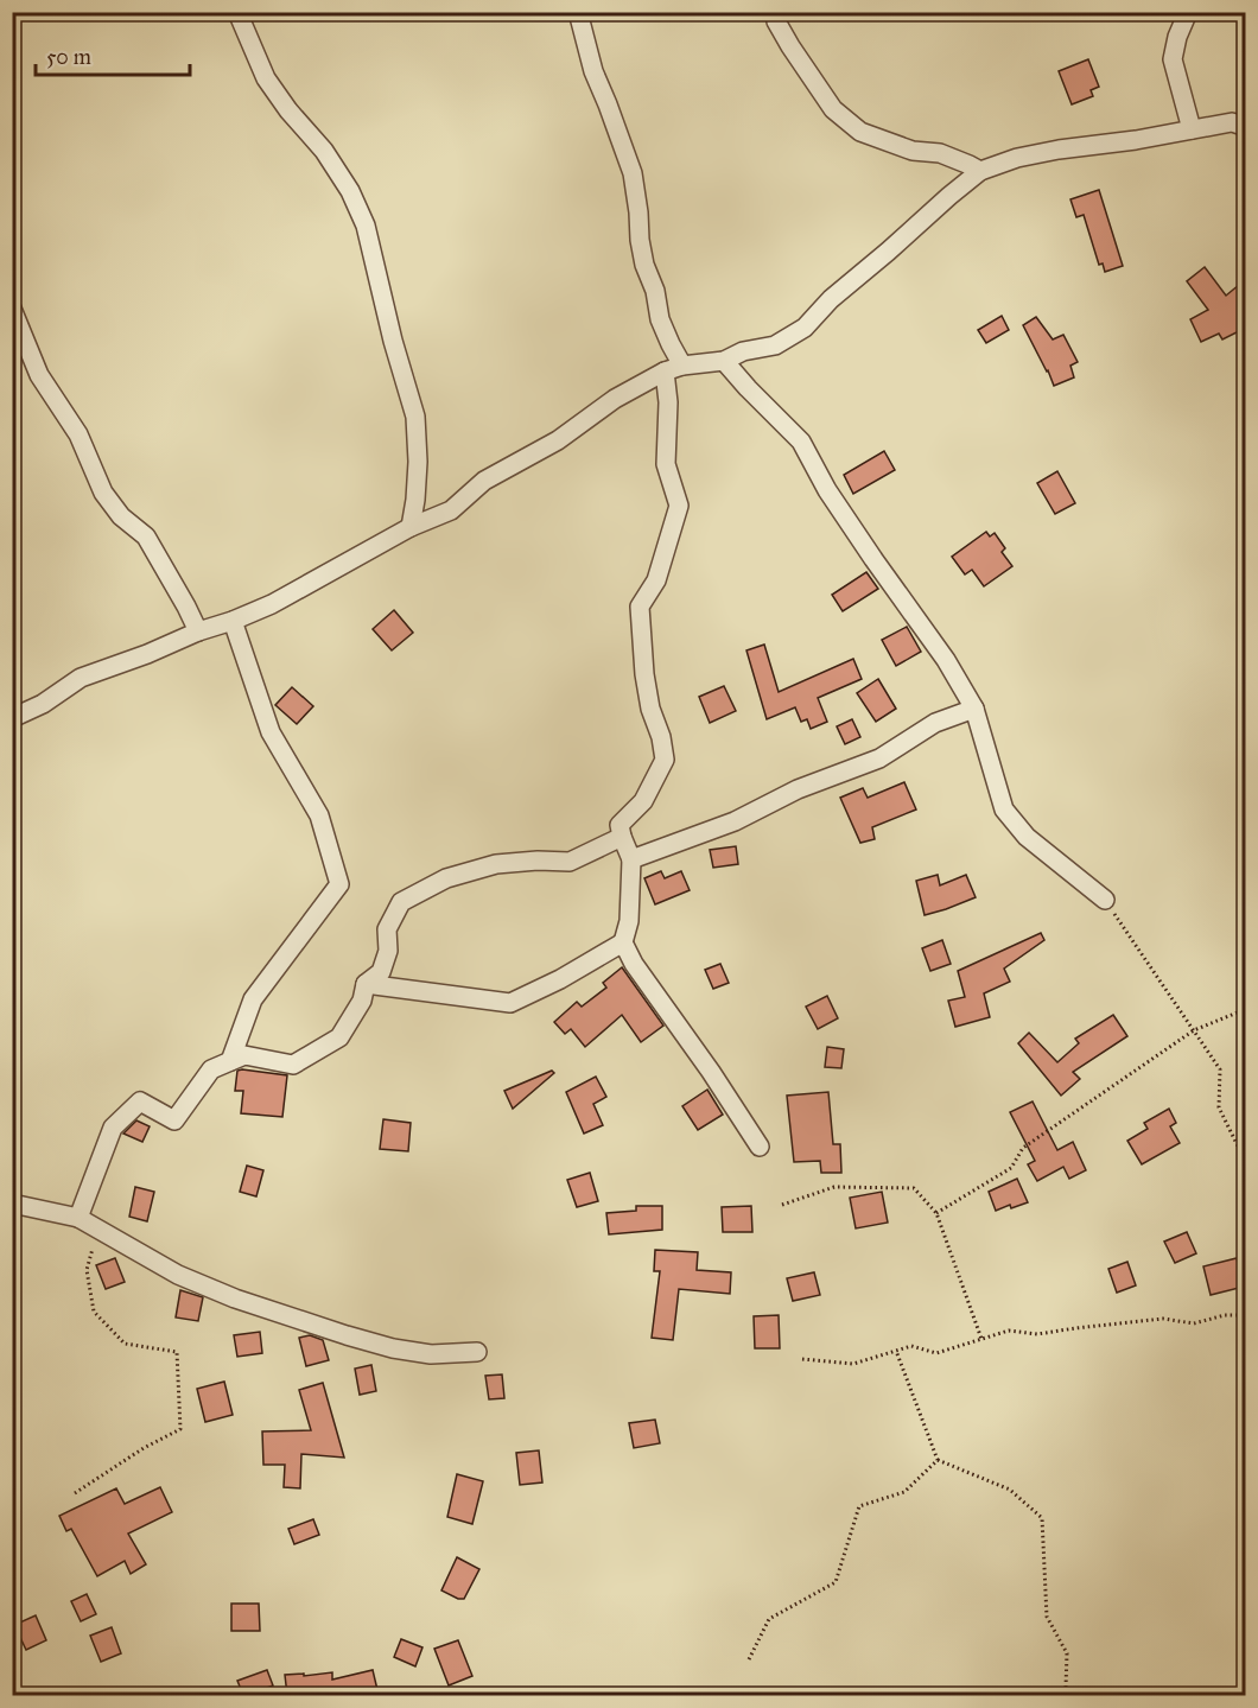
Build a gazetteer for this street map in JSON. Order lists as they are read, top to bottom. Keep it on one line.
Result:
{"scale_bar":"50 m"}
